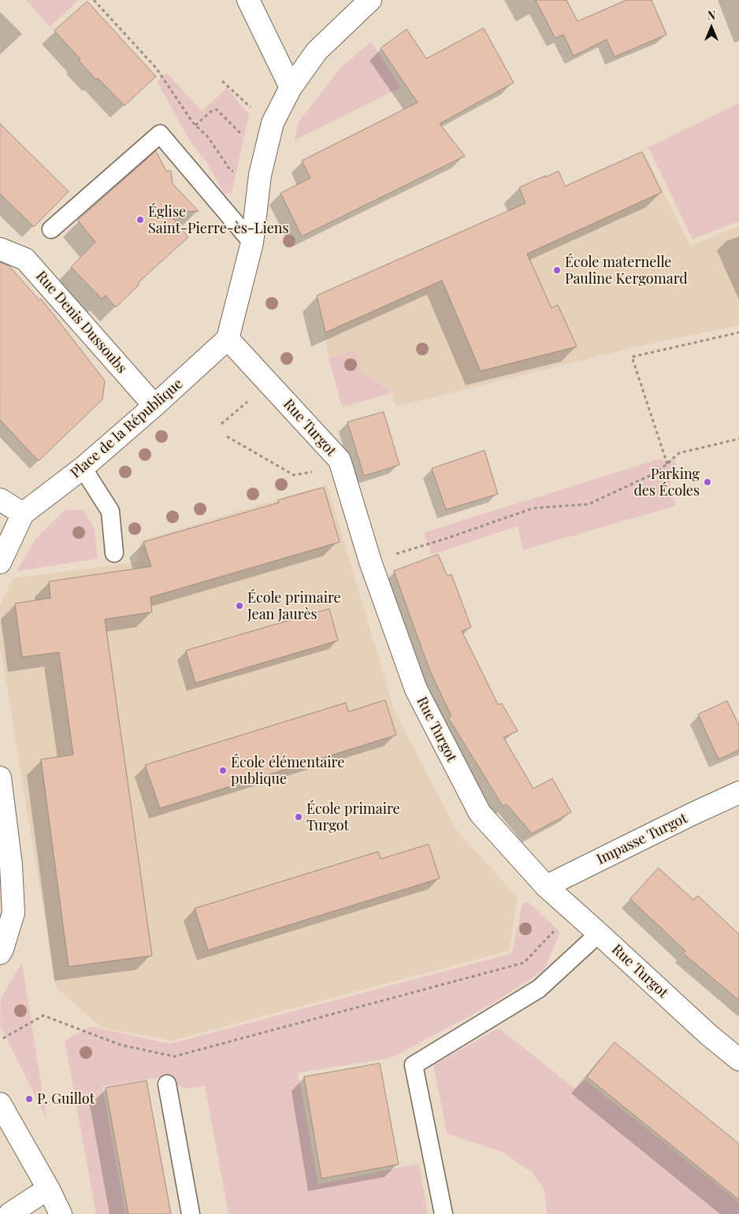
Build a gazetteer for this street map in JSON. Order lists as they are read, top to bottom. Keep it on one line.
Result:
{"streets":{"street":["Rue Denis Dussoubs","Rue Turgot","Place de la République","Impasse Turgot"]},"crossings":[["Rue Denis Dussoubs","Place de la République"],["Rue Turgot","Place de la République"],["Rue Turgot","Impasse Turgot"]],"places":["Église Saint-Pierre-ès-Liens","École maternelle Pauline Kergomard","Parking des Écoles","École primaire Jean Jaurès","École élémentaire publique","École primaire Turgot","P. Guillot"],"north":"top"}
